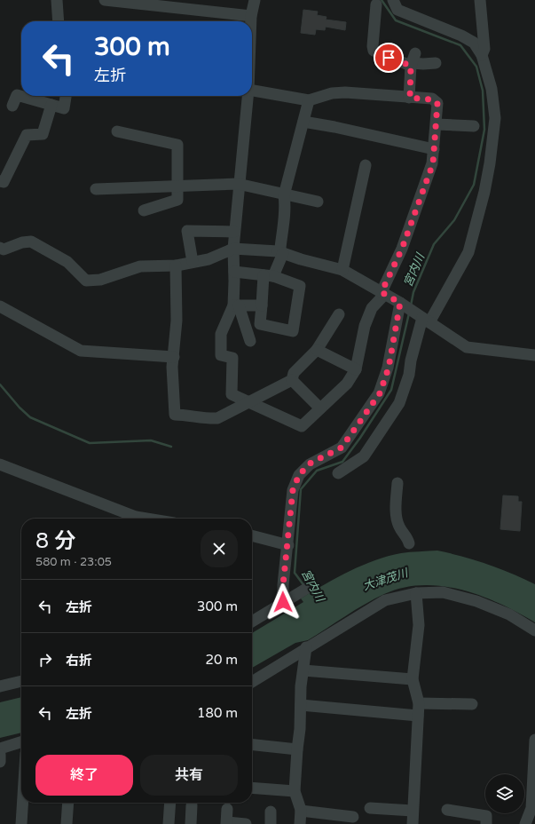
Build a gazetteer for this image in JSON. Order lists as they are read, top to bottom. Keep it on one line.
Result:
{"water":["宮内川","大津茂川"],"page":{"turn":["300 m","左折"],"heading":["8 分","580 m · 23:05"],"list":[{"name":"左折","value":"300 m"},{"name":"右折","value":"20 m"},{"name":"左折","value":"180 m"}],"buttons":["終了","共有"]}}
